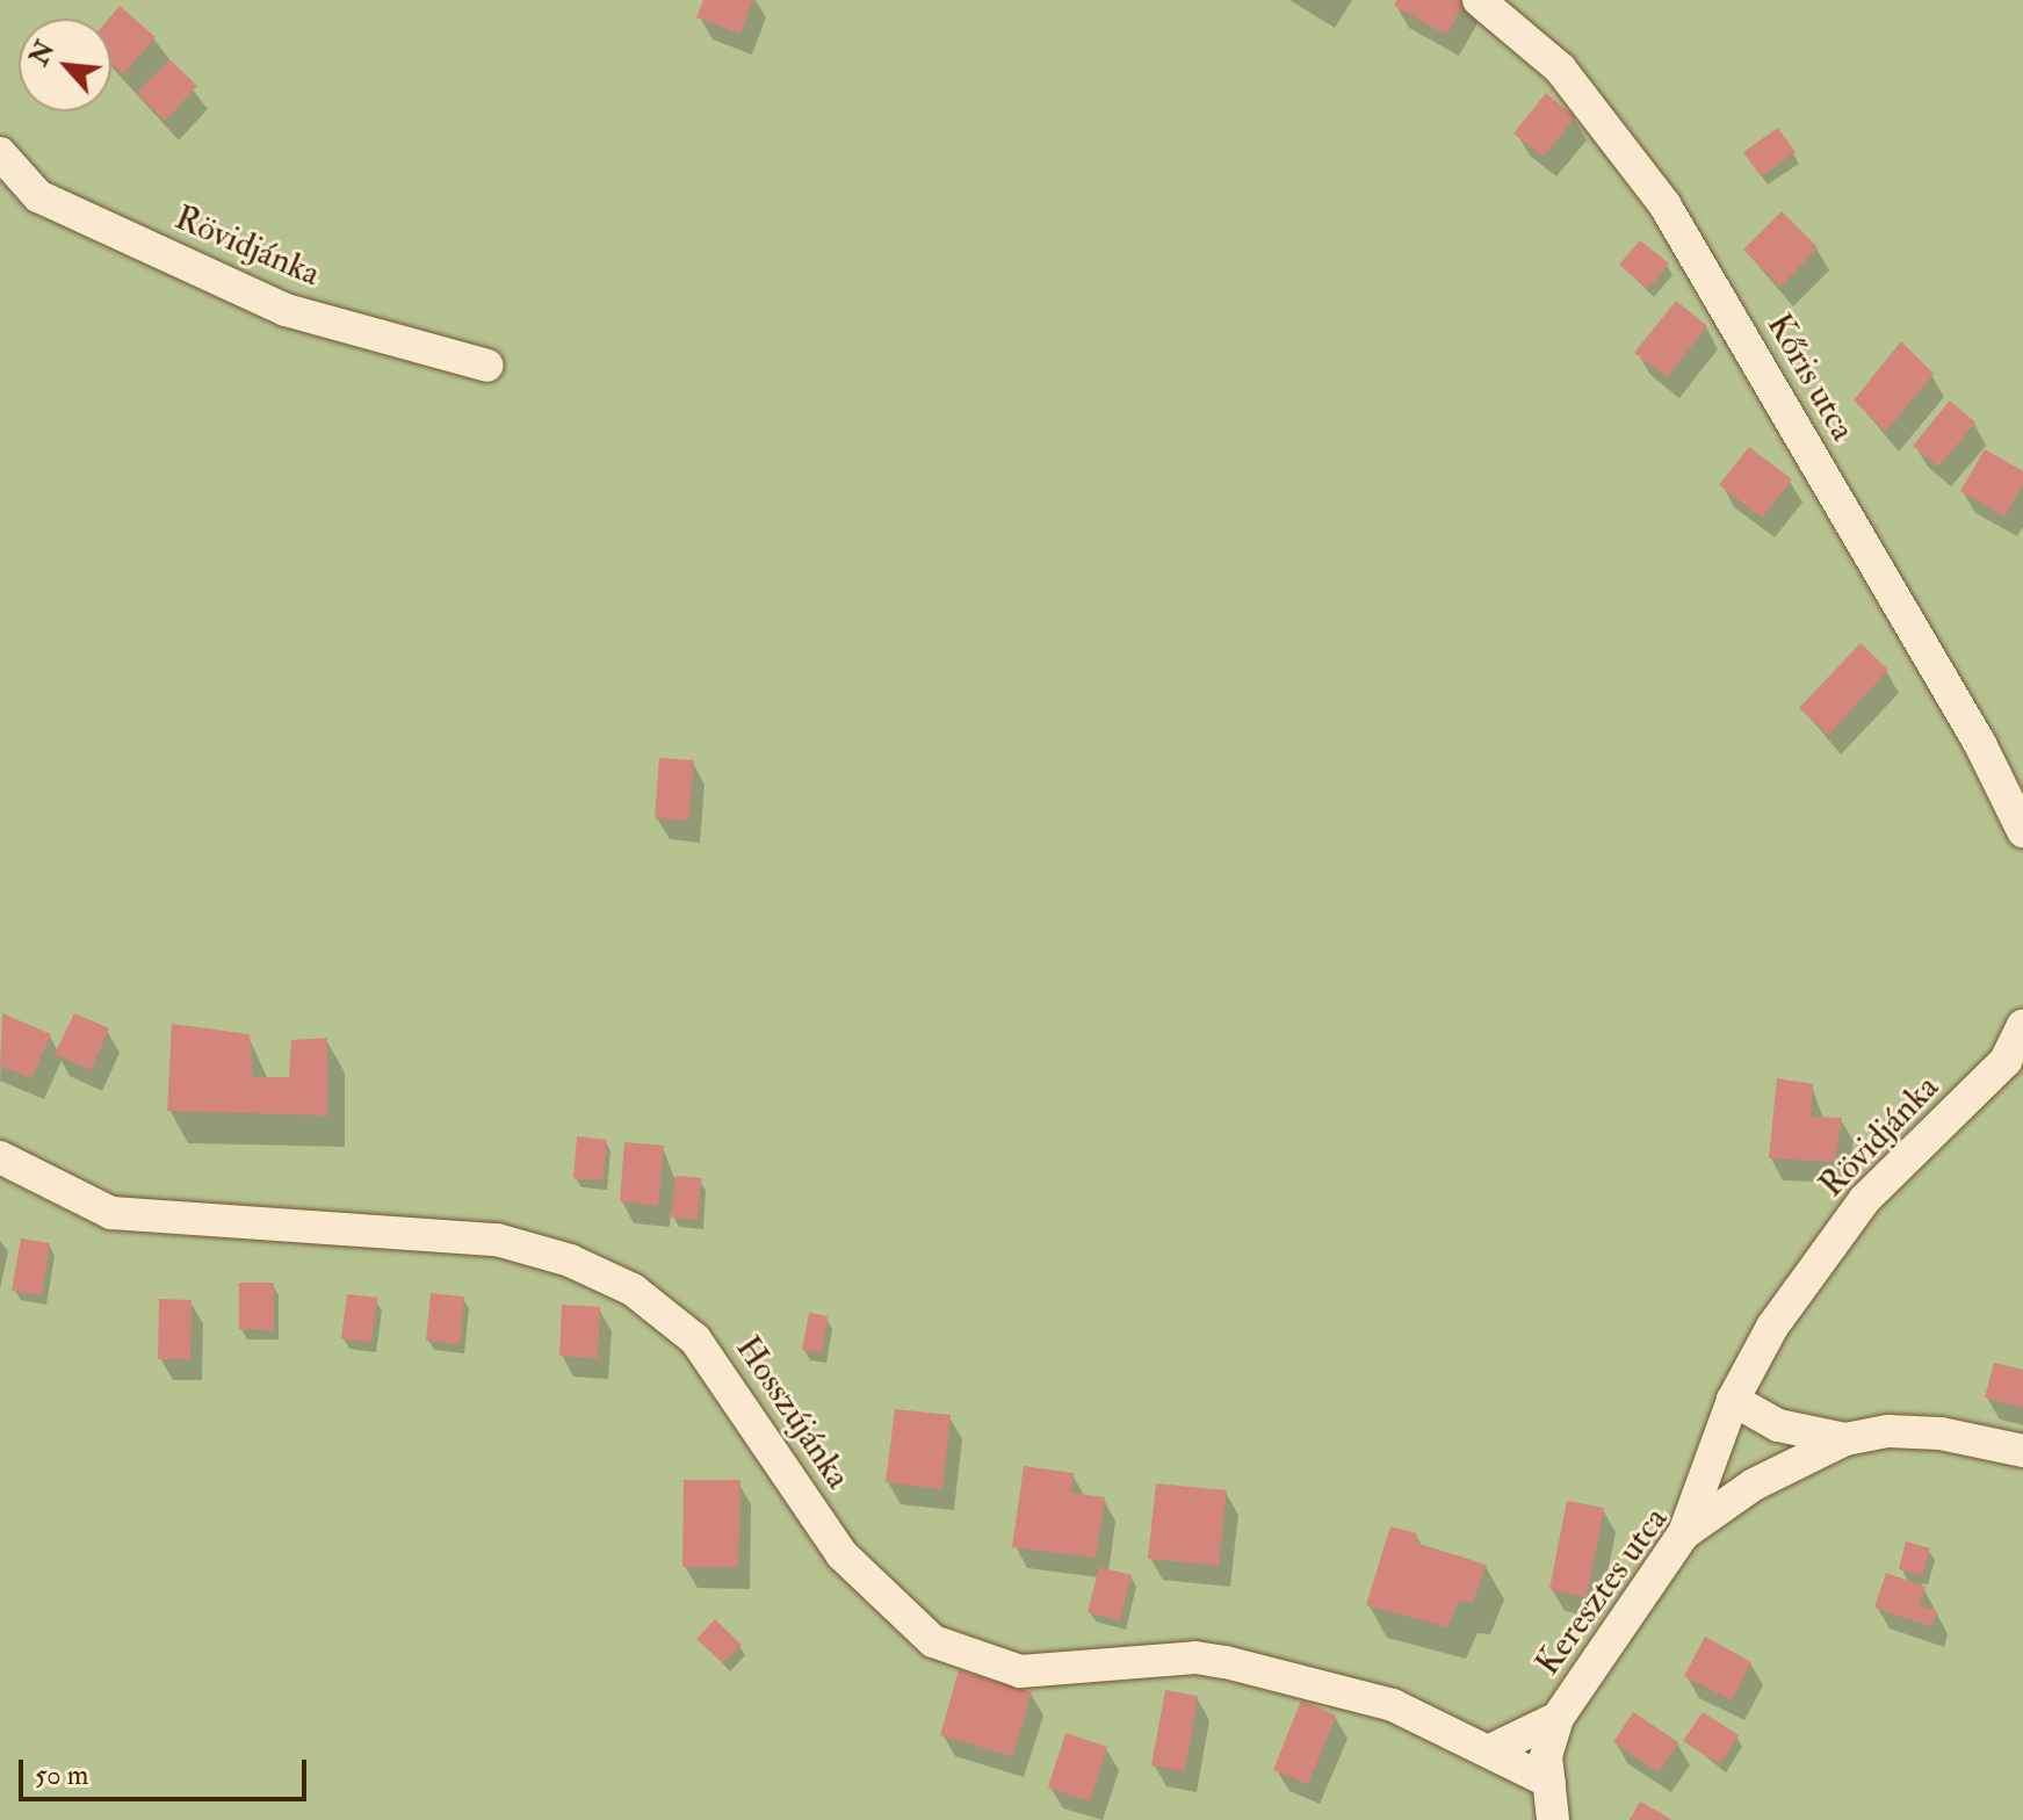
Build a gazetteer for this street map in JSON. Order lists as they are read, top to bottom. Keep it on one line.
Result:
{"streets":{"street":["Rövidjánka","Kőris utca","Hosszújánka","Keresztes utca"]},"crossings":[["Rövidjánka","Keresztes utca"],["Hosszújánka","Keresztes utca"]],"scale_bar":"50 m","north":"top left"}
